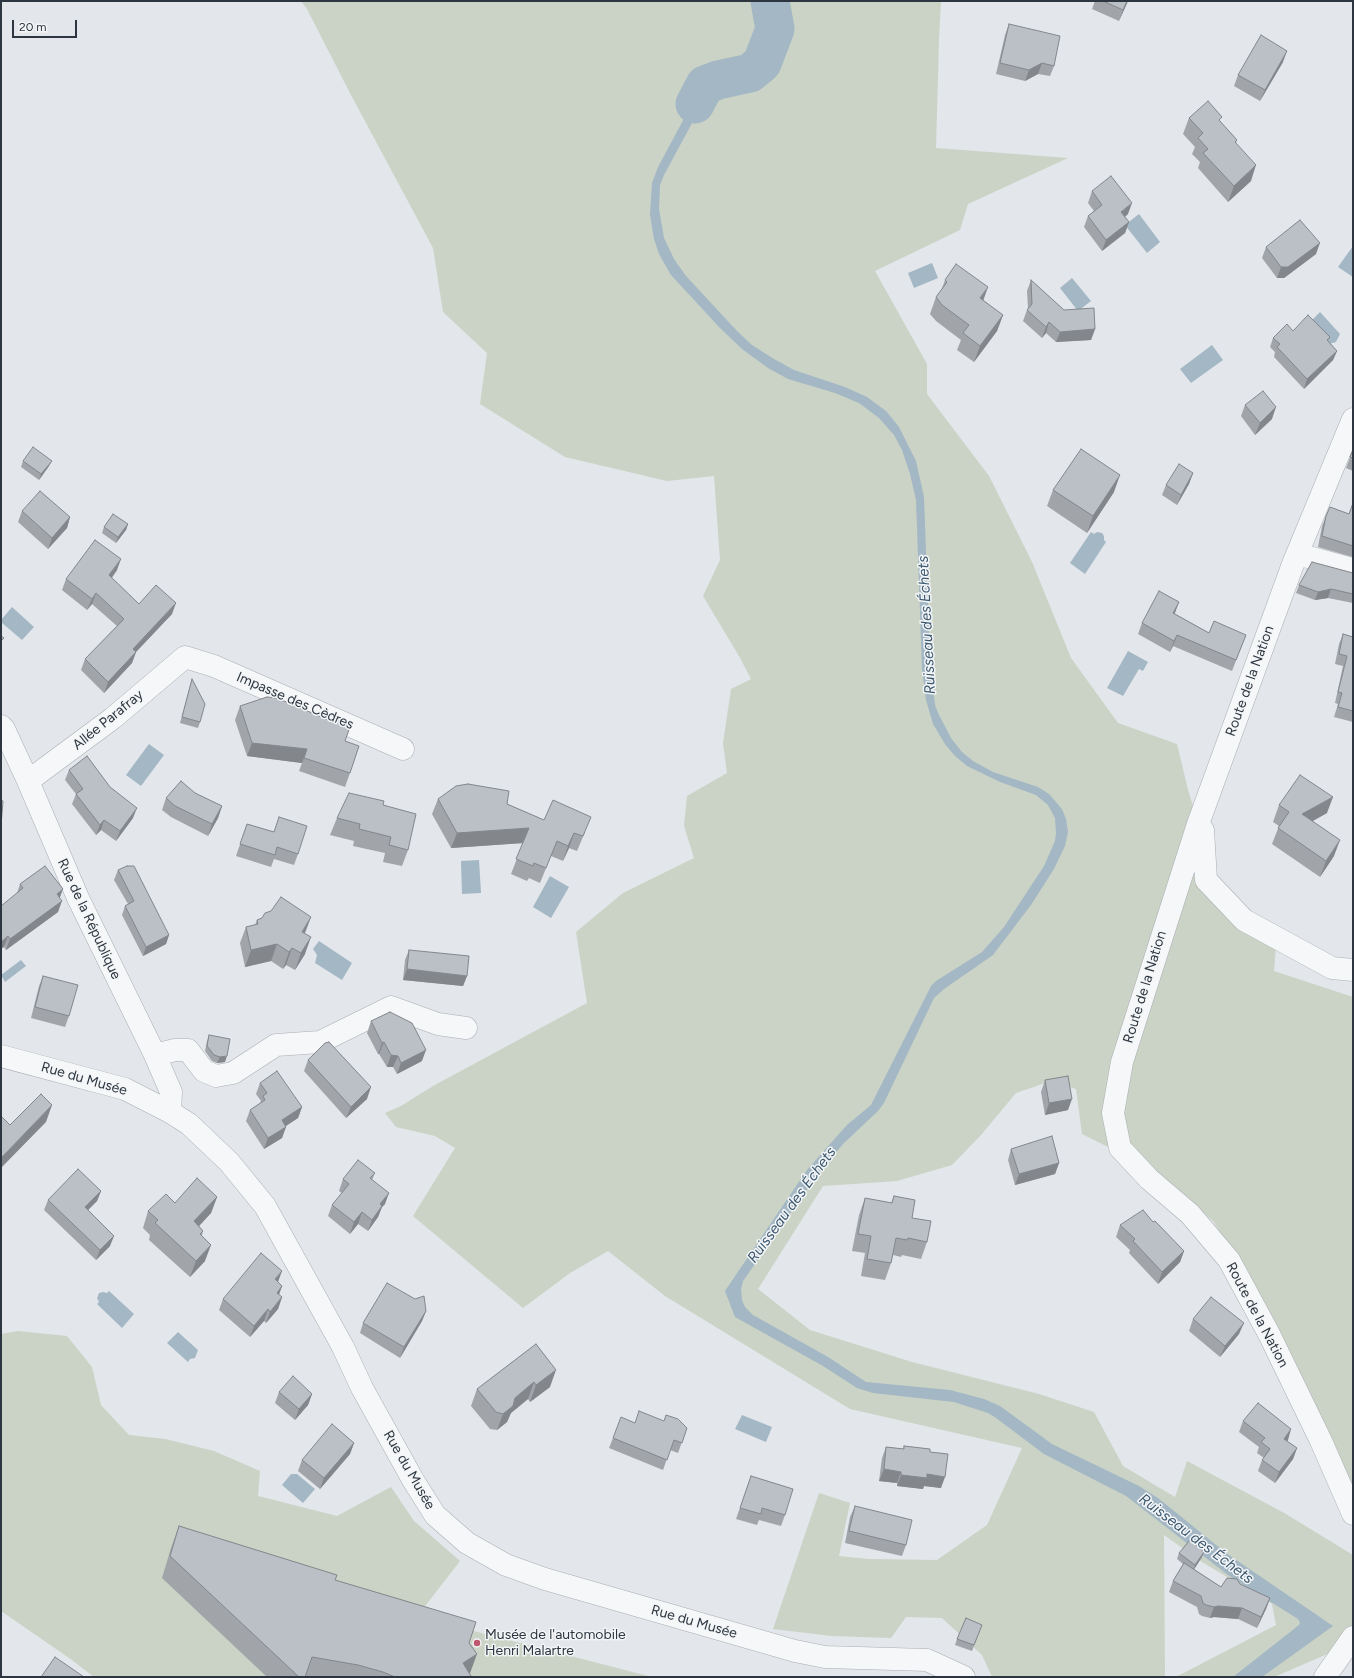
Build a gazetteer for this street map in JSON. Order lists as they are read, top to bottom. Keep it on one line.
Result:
{"streets":{"street":["Route de la Nation","Impasse des Cèdres","Allée Parafray","Rue de la République","Rue du Musée"]},"crossings":[["Impasse des Cèdres","Allée Parafray"],["Allée Parafray","Rue de la République"],["Rue de la République","Rue du Musée"]],"water":["Ruisseau des Échets"],"places":["Musée de l'automobile Henri Malartre"],"scale_bar":"20 m"}
